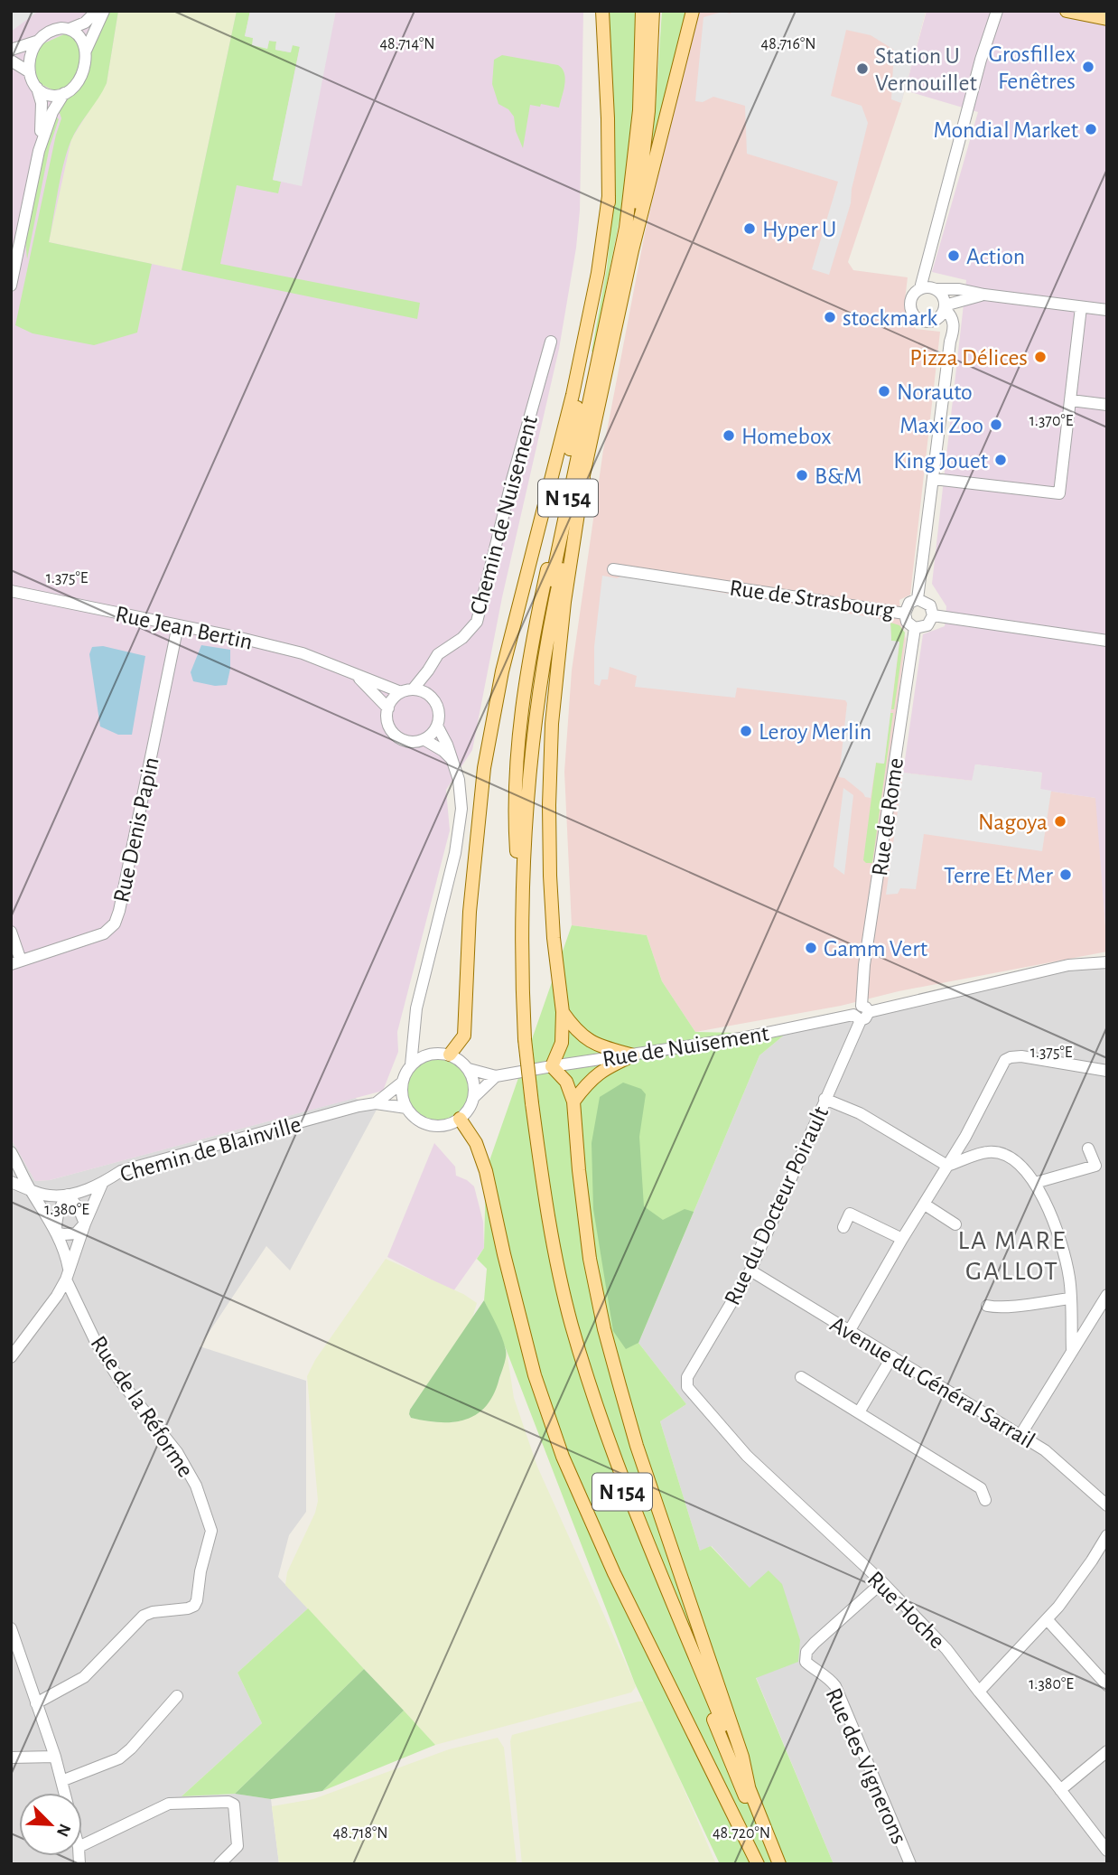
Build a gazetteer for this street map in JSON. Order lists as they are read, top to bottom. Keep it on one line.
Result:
{"streets":{"main road":["N 154"],"street":["Chemin de Nuisement","Rue de Strasbourg","Rue Jean Bertin","Rue de Rome","Rue Denis Papin","Rue de Nuisement","Chemin de Blainville","Rue du Docteur Poirault","Avenue du Général Sarrail","Rue de la Réforme","Rue Hoche","Rue des Vignerons"]},"crossings":[["Chemin de Nuisement","Rue Jean Bertin"],["Rue de Strasbourg","Rue de Rome"],["Rue Jean Bertin","Rue Denis Papin"],["Rue de Rome","Rue de Nuisement"],["Rue de Rome","Rue du Docteur Poirault"],["Rue de Nuisement","Chemin de Blainville"],["Rue de Nuisement","Rue du Docteur Poirault"],["Rue du Docteur Poirault","Avenue du Général Sarrail"],["Rue du Docteur Poirault","Rue Hoche"],["Rue Hoche","Rue des Vignerons"]],"districts":["LA MARE GALLOT"],"places":["Grosfillex Fenêtres","Station U Vernouillet","Mondial Market","Hyper U","Action","stockmark","Pizza Délices","Norauto","Maxi Zoo","Homebox","King Jouet","B&M","Leroy Merlin","Nagoya","Terre Et Mer","Gamm Vert"],"north":"bottom right","coordinates":["48.716°N","48.714°N","1.370°E","1.375°E","1.380°E","48.718°N","48.720°N"]}
